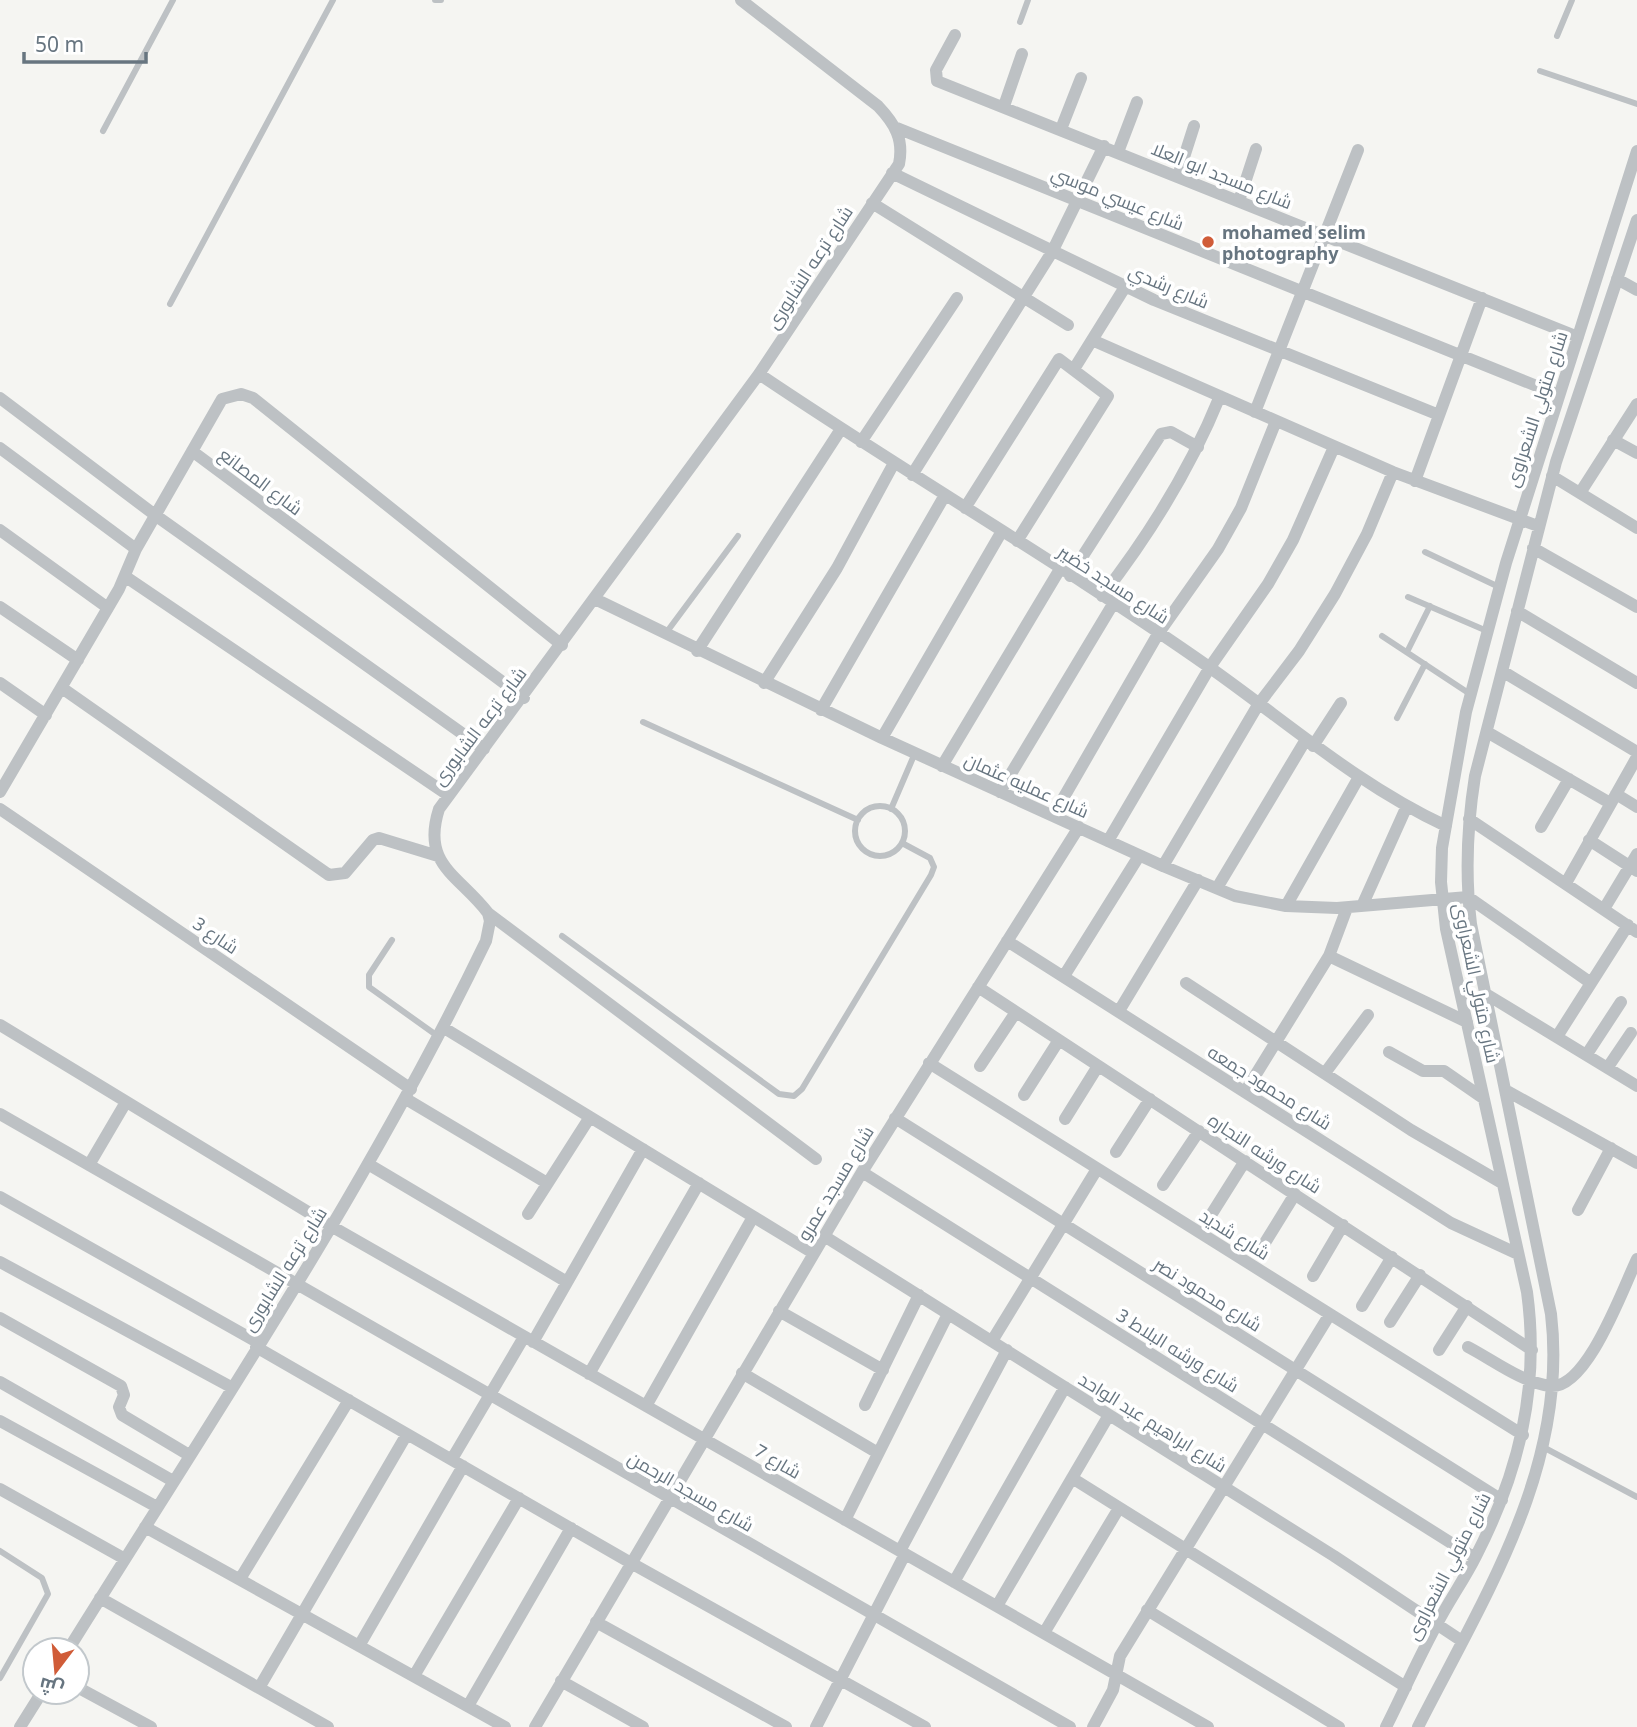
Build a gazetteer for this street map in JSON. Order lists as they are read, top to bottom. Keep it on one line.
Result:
{"streets":{"street":["شارع مسجد ابو العلا","شارع عيسي موسي","شارع ترعه الشابورى","شارع رشدي","شارع متولي الشعراوى","شارع المصانع","شارع مسجد خضير","شارع عمليه عثمان","شارع 3","شارع محمود جمعه","شارع ورشه النجاره","شارع مسجد عمرو","شارع شديد","شارع محمود نصر","شارع ورشه البلاط 3","شارع ابراهيم عبد الواحد","شارع 7","شارع مسجد الرحمن"]},"crossings":[["شارع مسجد ابو العلا","شارع متولي الشعراوى"],["شارع عيسي موسي","شارع ترعه الشابورى"],["شارع عيسي موسي","شارع متولي الشعراوى"],["شارع ترعه الشابورى","شارع رشدي"],["شارع ترعه الشابورى","شارع المصانع"],["شارع ترعه الشابورى","شارع مسجد خضير"],["شارع ترعه الشابورى","شارع عمليه عثمان"],["شارع ترعه الشابورى","شارع 3"],["شارع ترعه الشابورى","شارع 7"],["شارع ترعه الشابورى","شارع مسجد الرحمن"],["شارع متولي الشعراوى","شارع مسجد خضير"],["شارع متولي الشعراوى","شارع عمليه عثمان"],["شارع متولي الشعراوى","شارع محمود جمعه"],["شارع متولي الشعراوى","شارع ورشه النجاره"],["شارع متولي الشعراوى","شارع شديد"],["شارع متولي الشعراوى","شارع محمود نصر"],["شارع متولي الشعراوى","شارع ورشه البلاط 3"],["شارع متولي الشعراوى","شارع ابراهيم عبد الواحد"],["شارع عمليه عثمان","شارع مسجد عمرو"],["شارع محمود جمعه","شارع مسجد عمرو"],["شارع ورشه النجاره","شارع مسجد عمرو"],["شارع مسجد عمرو","شارع شديد"],["شارع مسجد عمرو","شارع محمود نصر"],["شارع مسجد عمرو","شارع ورشه البلاط 3"],["شارع مسجد عمرو","شارع ابراهيم عبد الواحد"],["شارع مسجد عمرو","شارع 7"],["شارع مسجد عمرو","شارع مسجد الرحمن"]],"places":["mohamed selim photography"],"scale_bar":"50 m","north":"bottom"}
